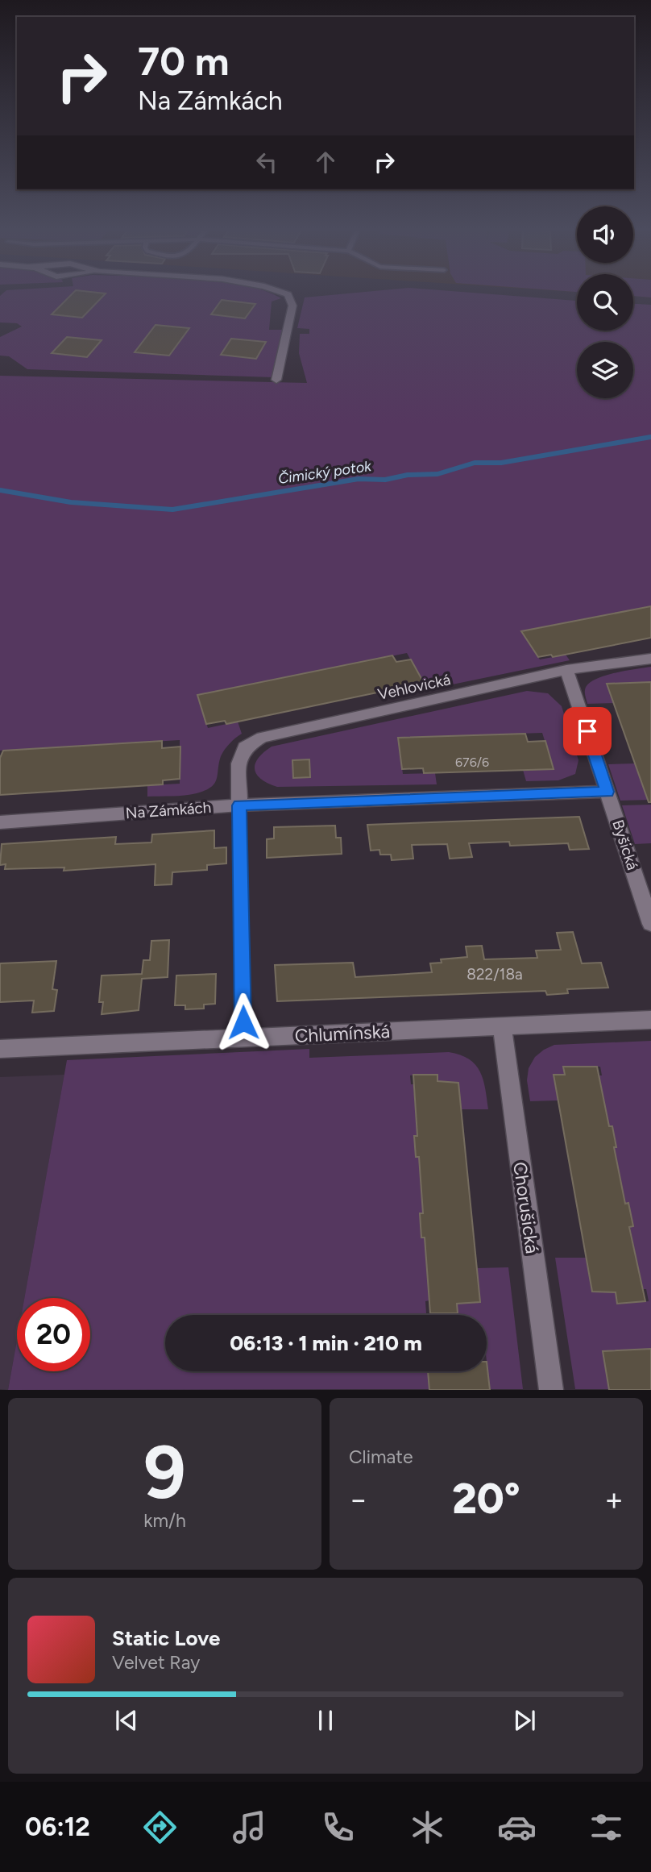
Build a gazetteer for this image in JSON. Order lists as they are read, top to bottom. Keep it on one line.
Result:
{"streets":{"street":["Vehlovická","Na Zámkách","Byšická","Chlumínská","Chorušická"]},"crossings":[["Vehlovická","Na Zámkách"],["Vehlovická","Byšická"],["Na Zámkách","Byšická"],["Chlumínská","Chorušická"]],"water":["Čimický potok"],"house_numbers":["676/6","822/18a"],"page":{"turn":["70 m","Na Zámkách"],"limit":"20","trip":"06:13 · 1 min · 210 m","tile":[["9","km/h"],"Climate"],"heat":["−","20°","+"],"song":["Static Love","Velvet Ray"],"tabs":"06:12"}}
